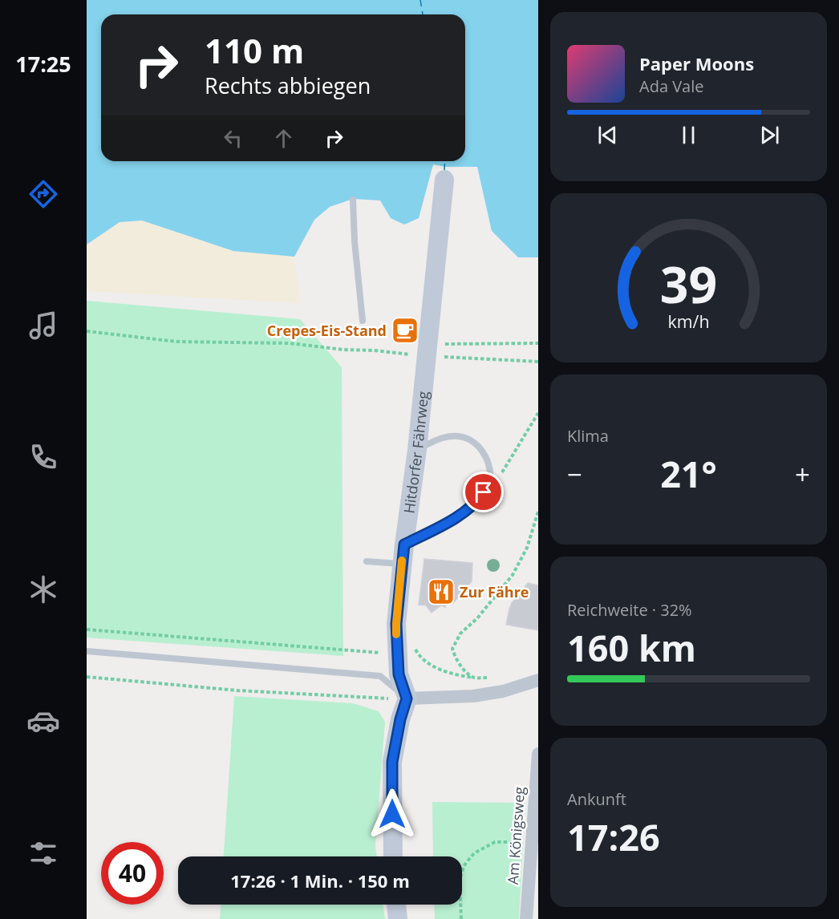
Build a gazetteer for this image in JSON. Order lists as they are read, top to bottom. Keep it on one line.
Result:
{"streets":{"street":["Hitdorfer Fährweg","Am Königsweg"]},"places":{"cafe":["Crepes-Eis-Stand"],"restaurant":["Zur Fähre"]},"page":{"tabs":"17:25","turn":["110 m","Rechts abbiegen"],"song":["Paper Moons","Ada Vale"],"tile":["Klima",["Reichweite · 32%","160 km"],["Ankunft","17:26"]],"heat":["−","21°","+"],"limit":"40","trip":"17:26 · 1 Min. · 150 m","gauge":["39","km/h"]}}
